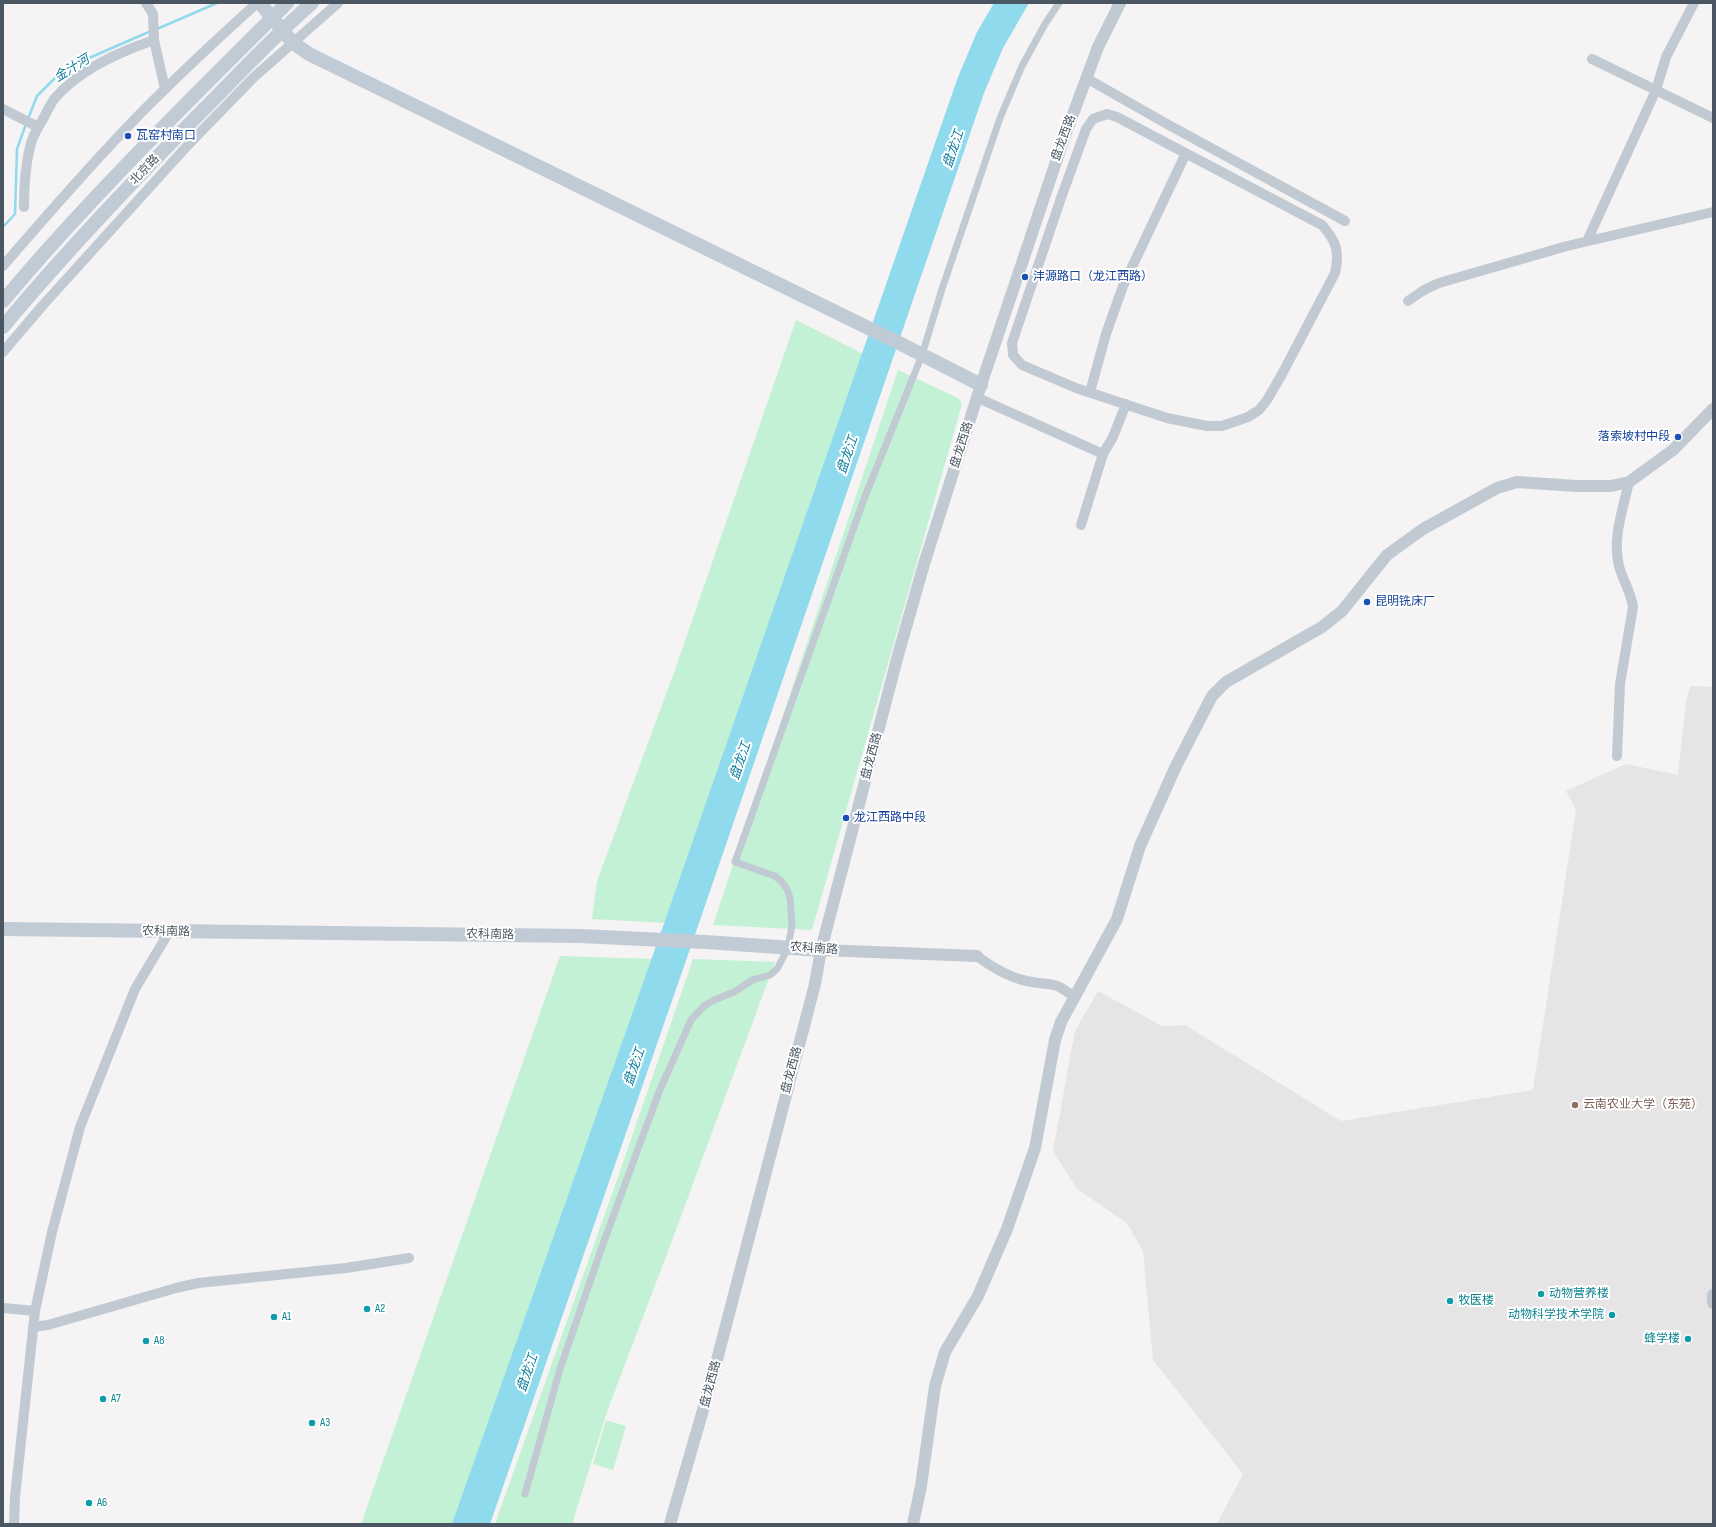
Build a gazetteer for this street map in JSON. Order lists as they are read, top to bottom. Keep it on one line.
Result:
{"streets":{"main road":["北京路","农科南路"],"street":["盘龙西路"]},"crossings":[["盘龙西路","农科南路"]],"water":["金汁河","盘龙江"],"places":["瓦窑村南口","沣源路口（龙江西路）","落索坡村中段","昆明铣床厂","龙江西路中段","云南农业大学（东苑）","动物营养楼","牧医楼","A2","动物科学技术学院","A1","蜂学楼","A8","A7","A3","A6"]}
